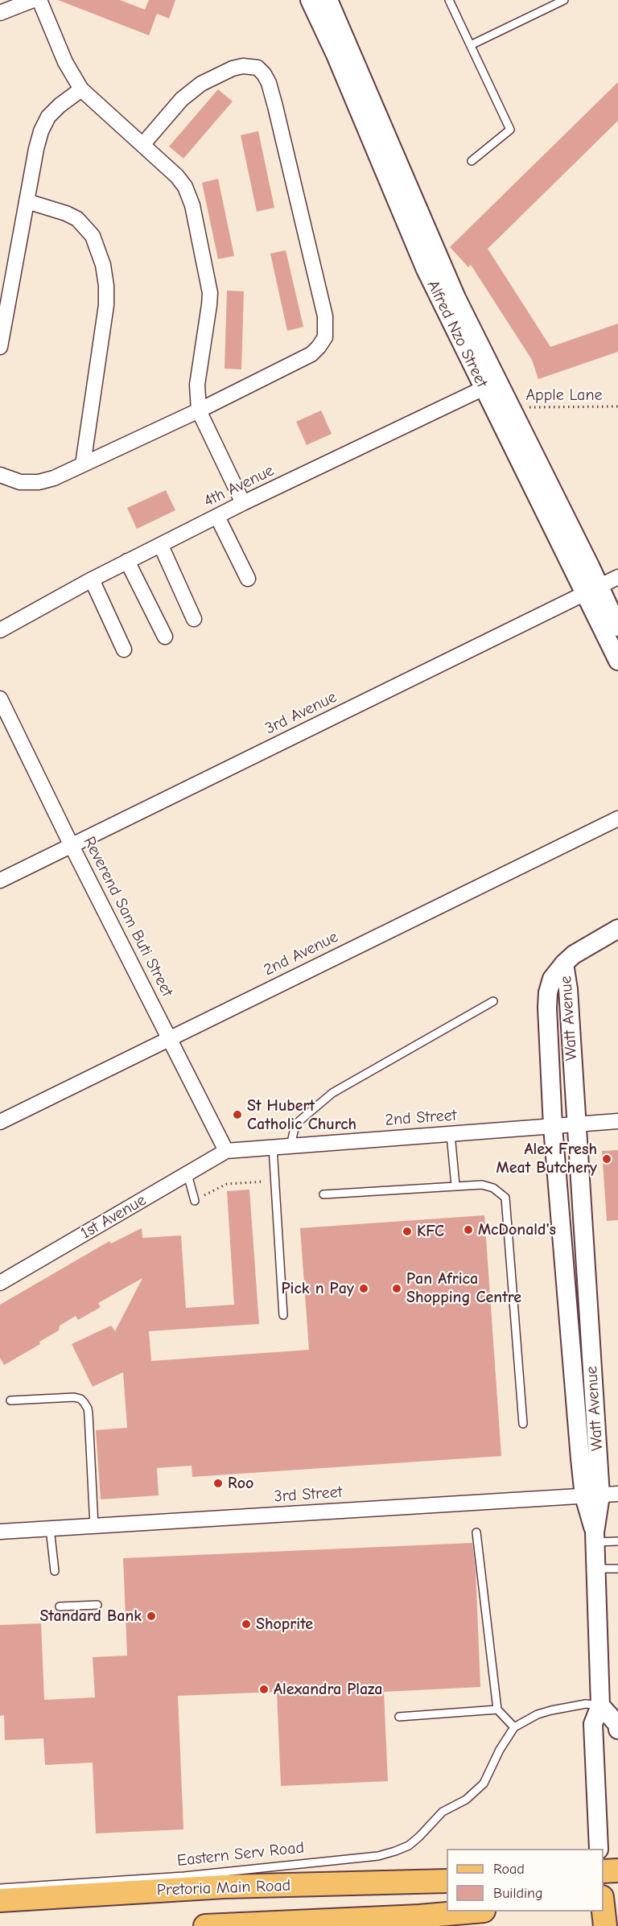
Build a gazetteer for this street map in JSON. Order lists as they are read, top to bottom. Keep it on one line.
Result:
{"streets":{"main road":["Pretoria Main Road"],"street":["Alfred Nzo Street","4th Avenue","3rd Avenue","Reverend Sam Buti Street","2nd Avenue","Watt Avenue","2nd Street","1st Avenue","3rd Street"],"lane":["Eastern Serv Road"],"path":["Apple Lane"]},"crossings":[["Alfred Nzo Street","Apple Lane"],["Alfred Nzo Street","4th Avenue"],["Alfred Nzo Street","3rd Avenue"],["3rd Avenue","Reverend Sam Buti Street"],["Reverend Sam Buti Street","2nd Avenue"],["Reverend Sam Buti Street","2nd Street"],["Reverend Sam Buti Street","1st Avenue"],["Watt Avenue","2nd Street"],["Watt Avenue","3rd Street"],["2nd Street","1st Avenue"]],"places":["St Hubert Catholic Church","Alex Fresh Meat Butchery","McDonald's","KFC","Pick n Pay","Pan Africa Shopping Centre","Roo","Standard Bank","Shoprite","Alexandra Plaza"],"legend":["Road","Building"]}
